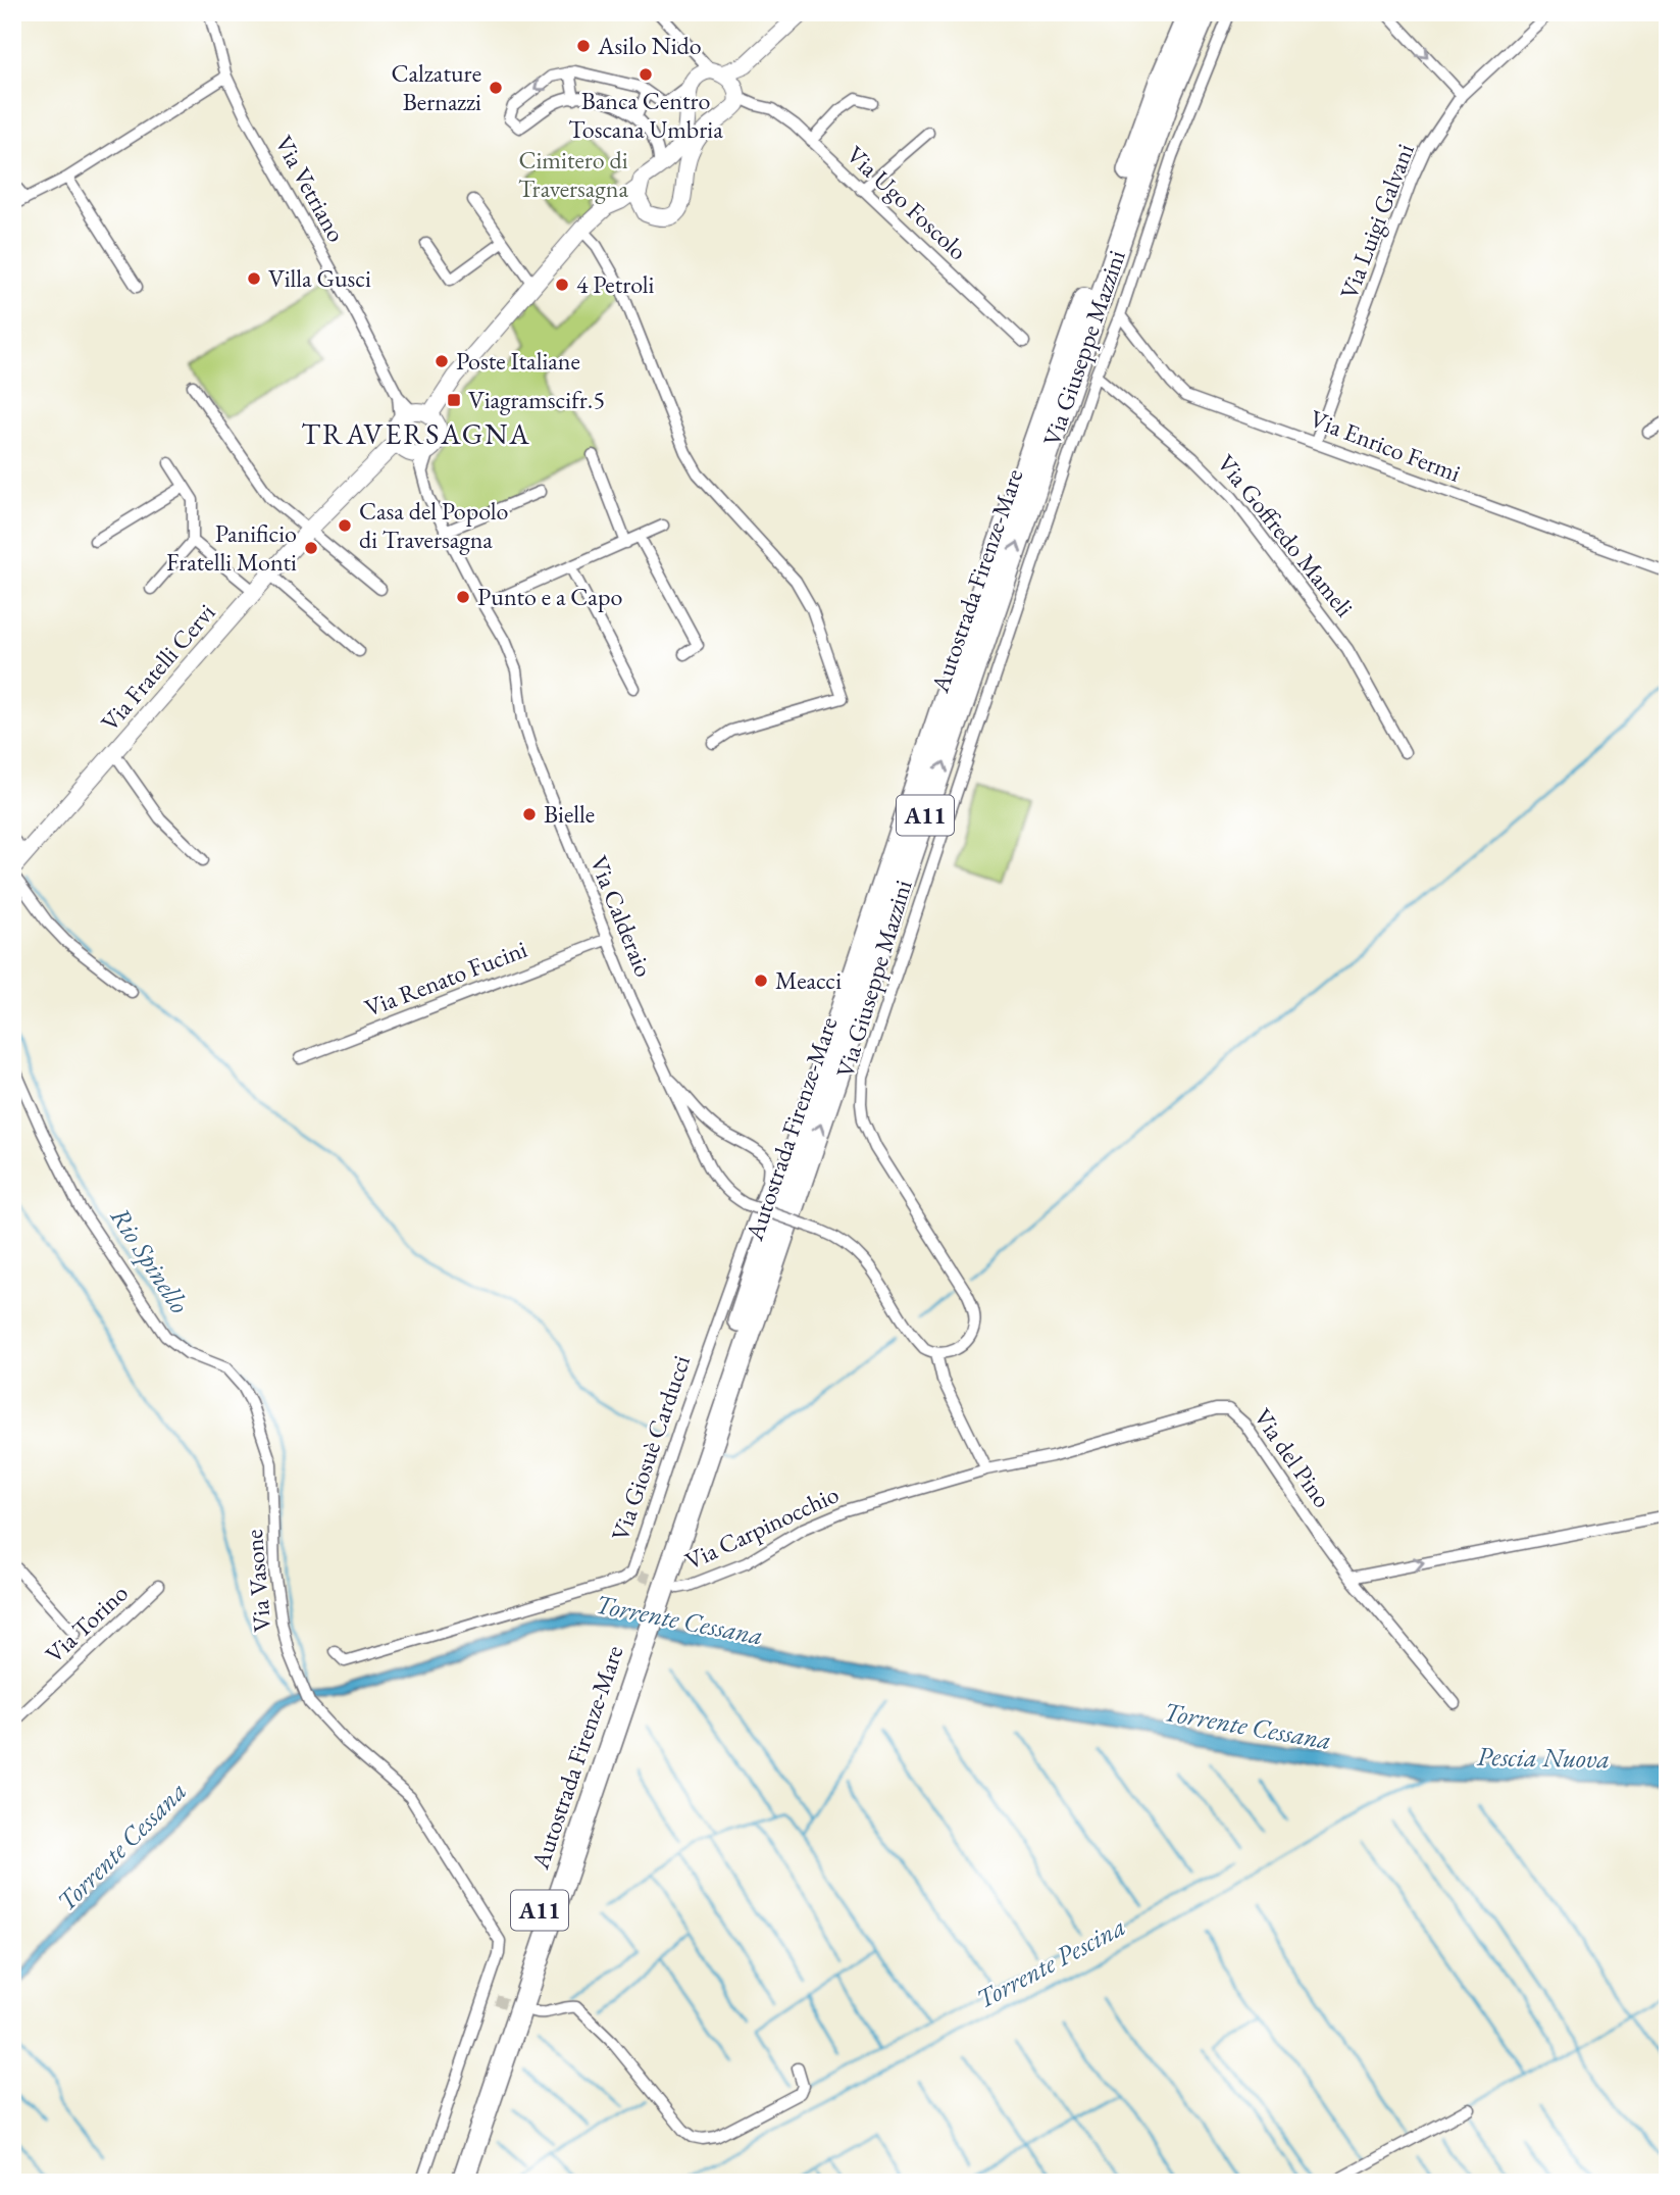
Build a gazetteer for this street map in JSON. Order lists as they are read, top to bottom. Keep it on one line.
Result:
{"streets":{"highway":["Autostrada Firenze-Mare","A11"],"street":["Via Vetriano","Via Ugo Foscolo","Via Luigi Galvani","Via Giuseppe Mazzini","Via Enrico Fermi","Via Goffredo Mameli","Via Fratelli Cervi","Via Calderaio","Via Renato Fucini","Via Giosuè Carducci","Via del Pino","Via Carpinocchio","Via Vasone","Via Torino"]},"crossings":[["Via Luigi Galvani","Via Enrico Fermi"],["Via Giuseppe Mazzini","Via Enrico Fermi"],["Via Giuseppe Mazzini","Via Goffredo Mameli"],["Via Giuseppe Mazzini","Via Calderaio"],["Via Fratelli Cervi","Via Calderaio"],["Via Calderaio","Via Renato Fucini"],["Via Calderaio","Via Giosuè Carducci"],["Via del Pino","Via Carpinocchio"]],"districts":["TRAVERSAGNA"],"water":["Rio Spinello","Torrente Cessana","Pescia Nuova","Torrente Pescina"],"parks":["Cimitero di Traversagna"],"places":{"other":["Asilo Nido","Banca Centro Toscana Umbria","Calzature Bernazzi","Villa Gusci","4 Petroli","Poste Italiane","Casa del Popolo di Traversagna","Panificio Fratelli Monti","Punto e a Capo","Bielle","Meacci"],"transit":["Viagramscifr.5"]}}
